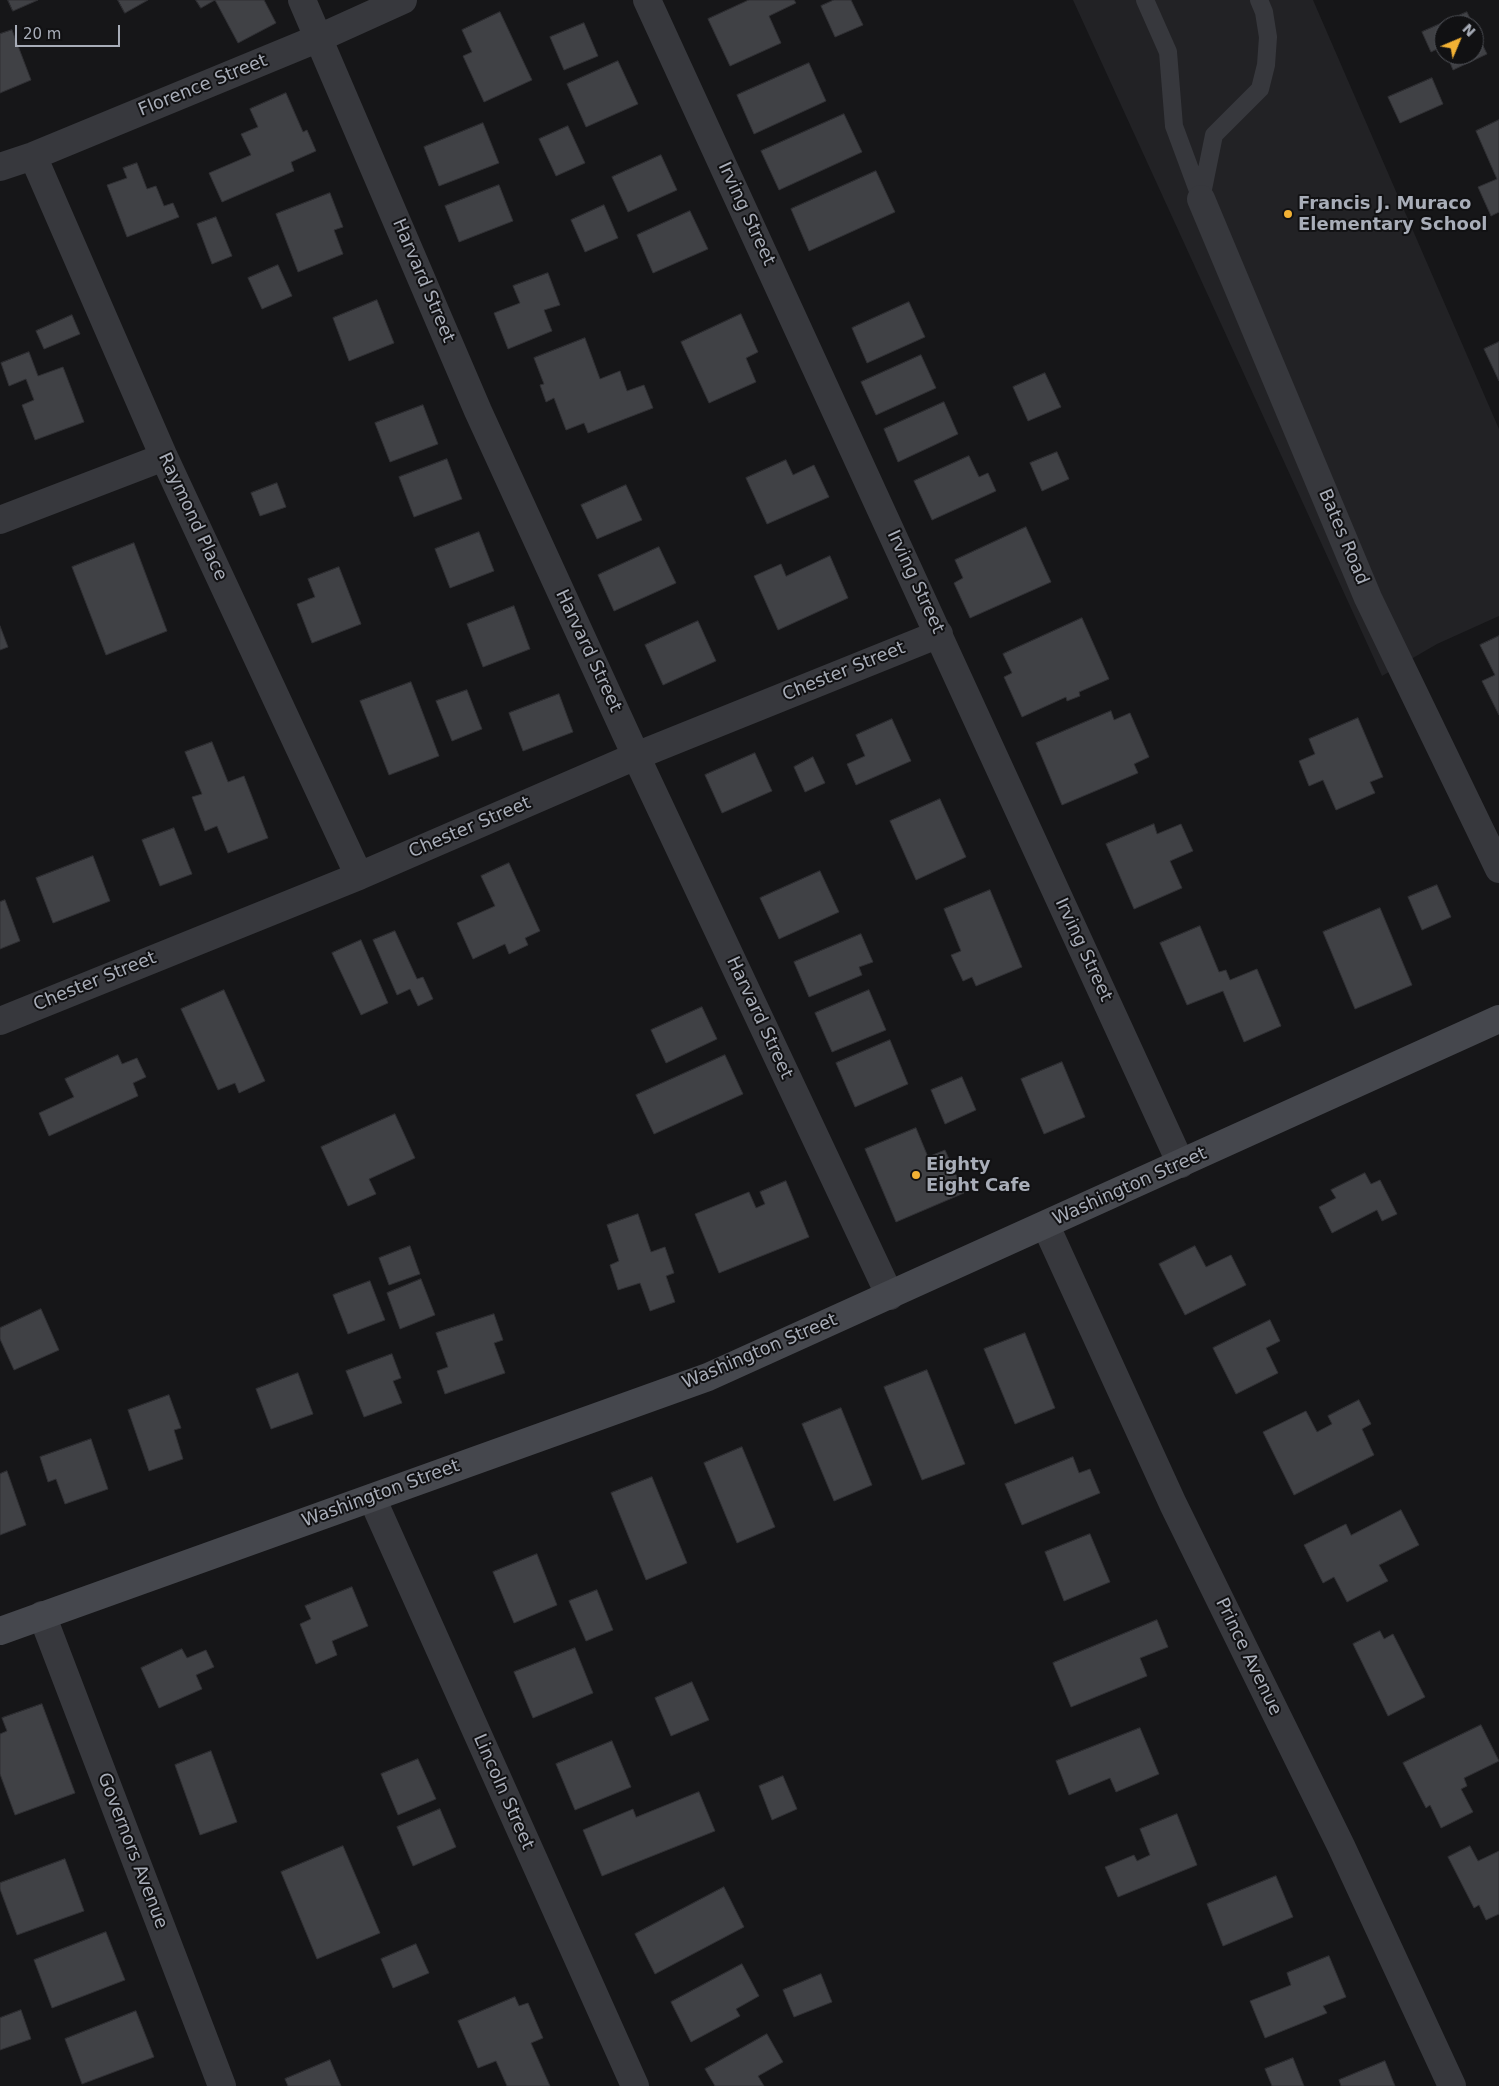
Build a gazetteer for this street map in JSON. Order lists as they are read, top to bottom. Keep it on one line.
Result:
{"streets":{"main road":["Washington Street"],"street":["Florence Street","Irving Street","Harvard Street","Raymond Place","Bates Road","Chester Street","Prince Avenue","Lincoln Street","Governors Avenue"]},"crossings":[["Florence Street","Harvard Street"],["Florence Street","Raymond Place"],["Irving Street","Chester Street"],["Irving Street","Washington Street"],["Harvard Street","Chester Street"],["Harvard Street","Washington Street"],["Raymond Place","Chester Street"],["Washington Street","Prince Avenue"],["Washington Street","Lincoln Street"],["Washington Street","Governors Avenue"]],"places":["Francis J. Muraco Elementary School","Eighty Eight Cafe"],"scale_bar":"20 m","north":"top right"}
